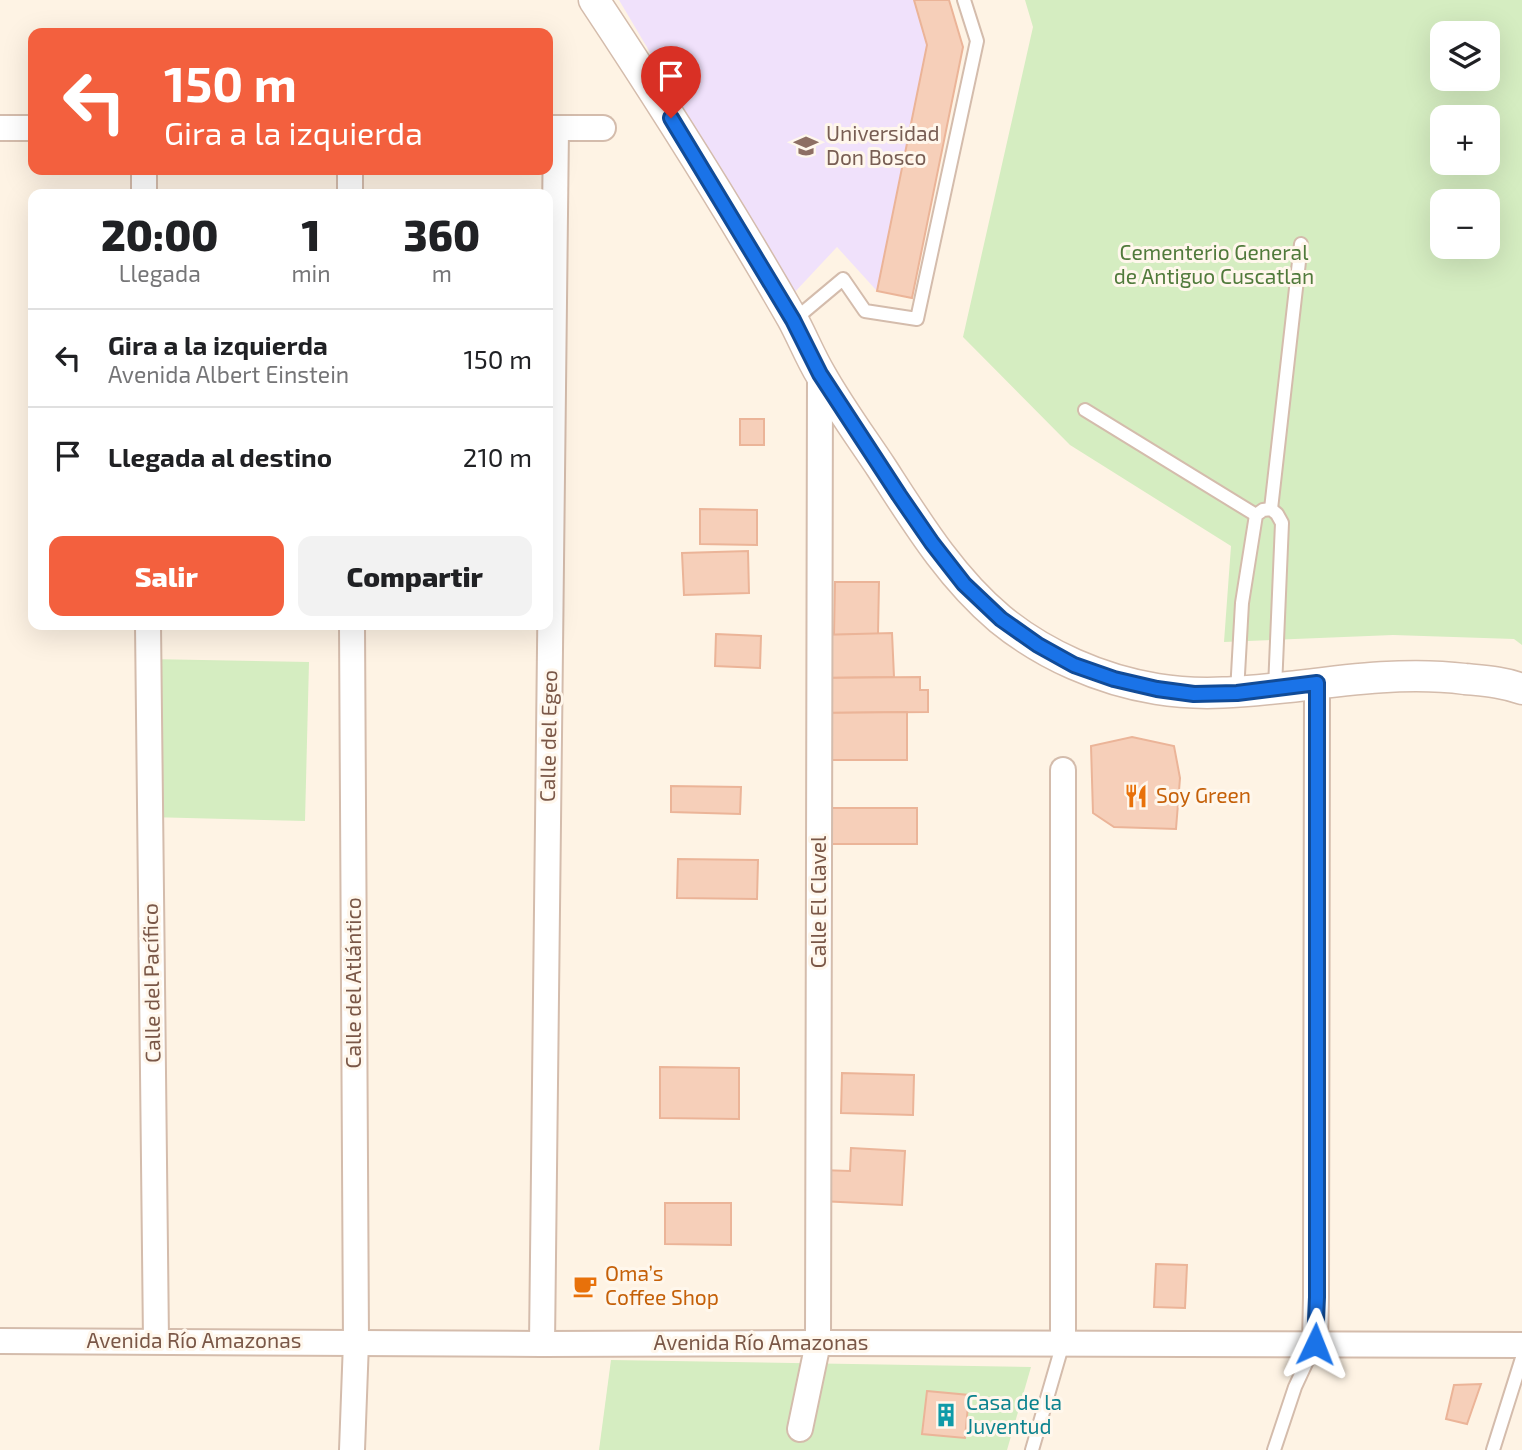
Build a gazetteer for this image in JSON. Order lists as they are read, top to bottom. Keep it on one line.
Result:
{"streets":{"street":["Calle del Egeo","Calle El Clavel","Calle del Pacífico","Calle del Atlántico","Avenida Río Amazonas"]},"crossings":[["Calle del Egeo","Avenida Río Amazonas"],["Calle El Clavel","Avenida Río Amazonas"],["Calle del Pacífico","Avenida Río Amazonas"],["Calle del Atlántico","Avenida Río Amazonas"]],"parks":["Cementerio General de Antiguo Cuscatlan"],"places":{"school or university":["Universidad Don Bosco"],"restaurant":["Soy Green"],"cafe":["Oma’s Coffee Shop"],"building":["Casa de la Juventud"]},"page":{"map_buttons":["+","−"],"turn":["150 m","Gira a la izquierda"],"eta":["20:00","Llegada","1","min","360","m"],"list":[{"name":"Gira a la izquierda","note":"Avenida Albert Einstein","value":"150 m"},{"name":"Llegada al destino","value":"210 m"}],"buttons":["Salir","Compartir"]}}
